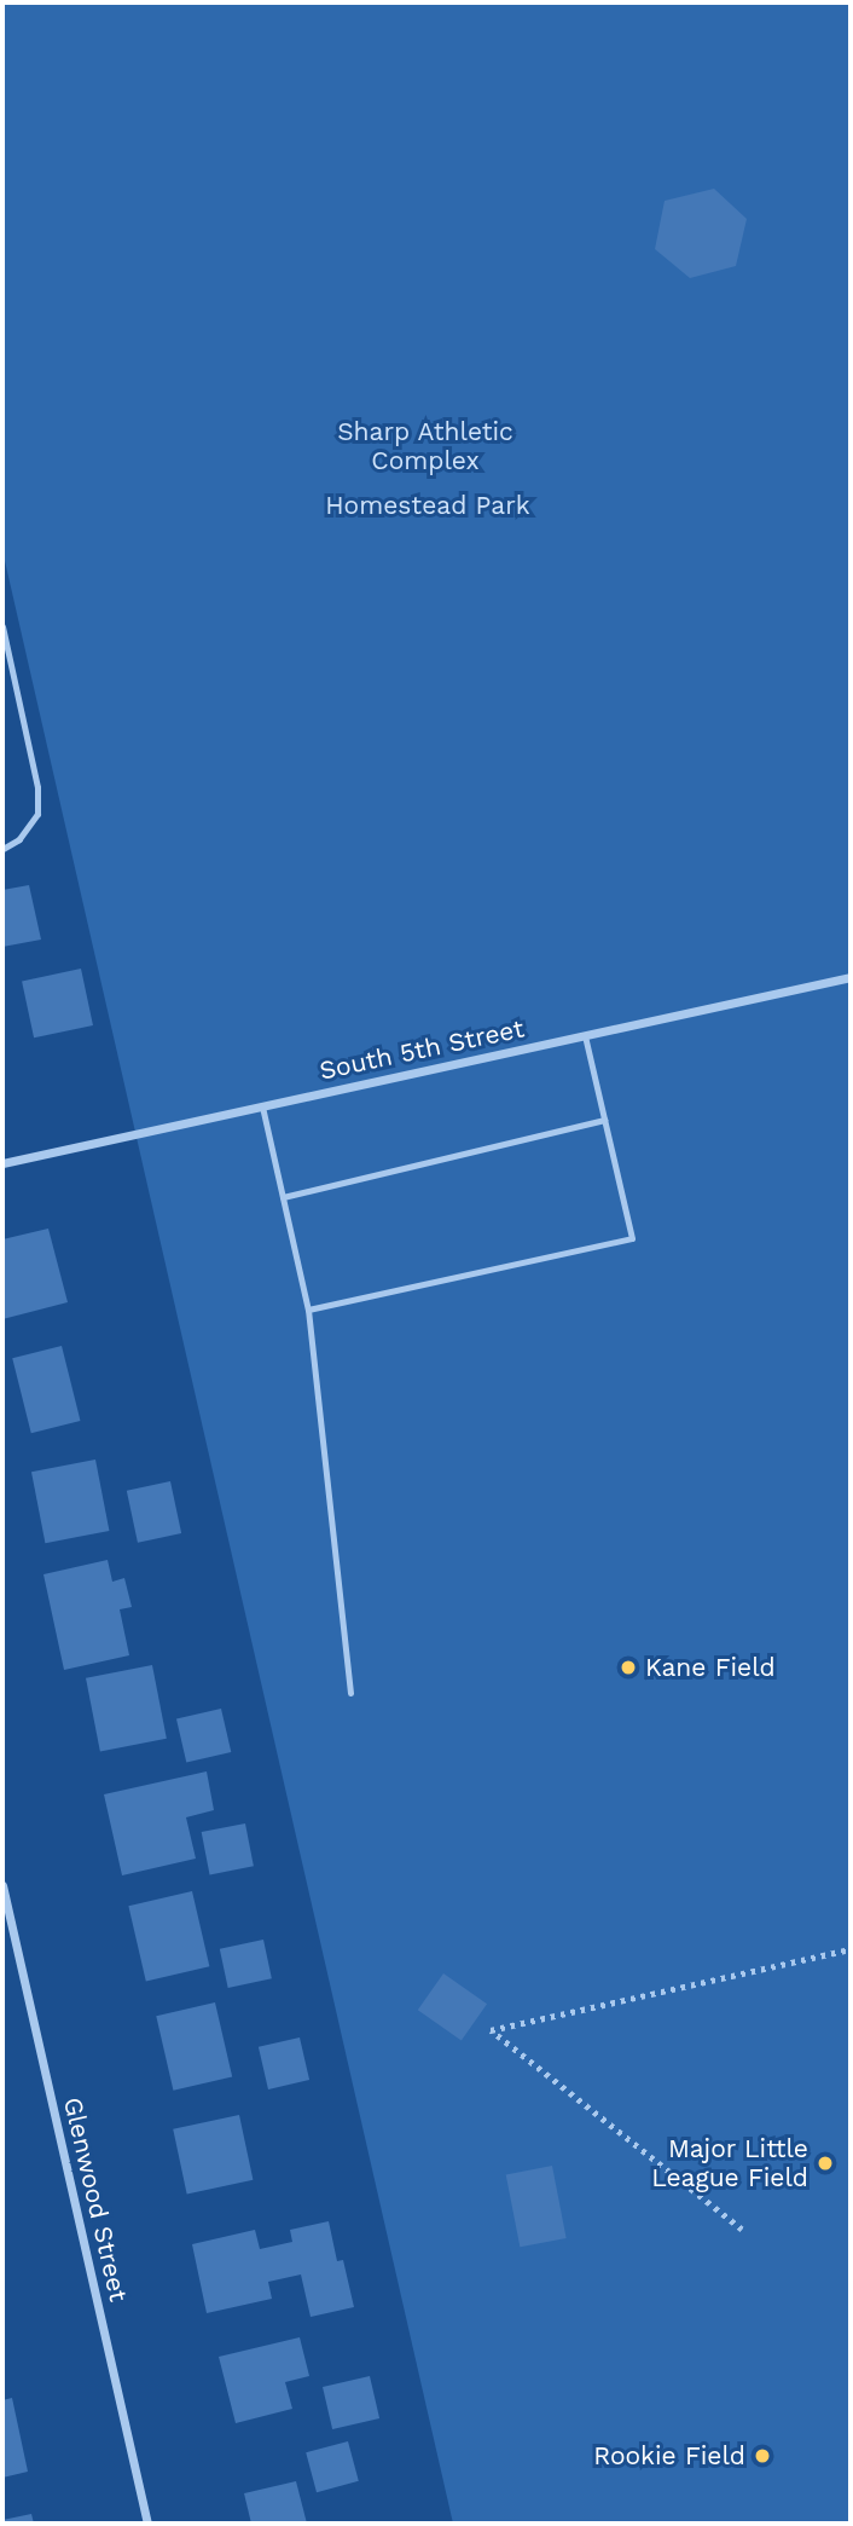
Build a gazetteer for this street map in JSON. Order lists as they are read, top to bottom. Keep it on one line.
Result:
{"streets":{"street":["South 5th Street","Glenwood Street"]},"parks":["Sharp Athletic Complex","Homestead Park"],"places":["Kane Field","Major Little League Field","Rookie Field"]}
